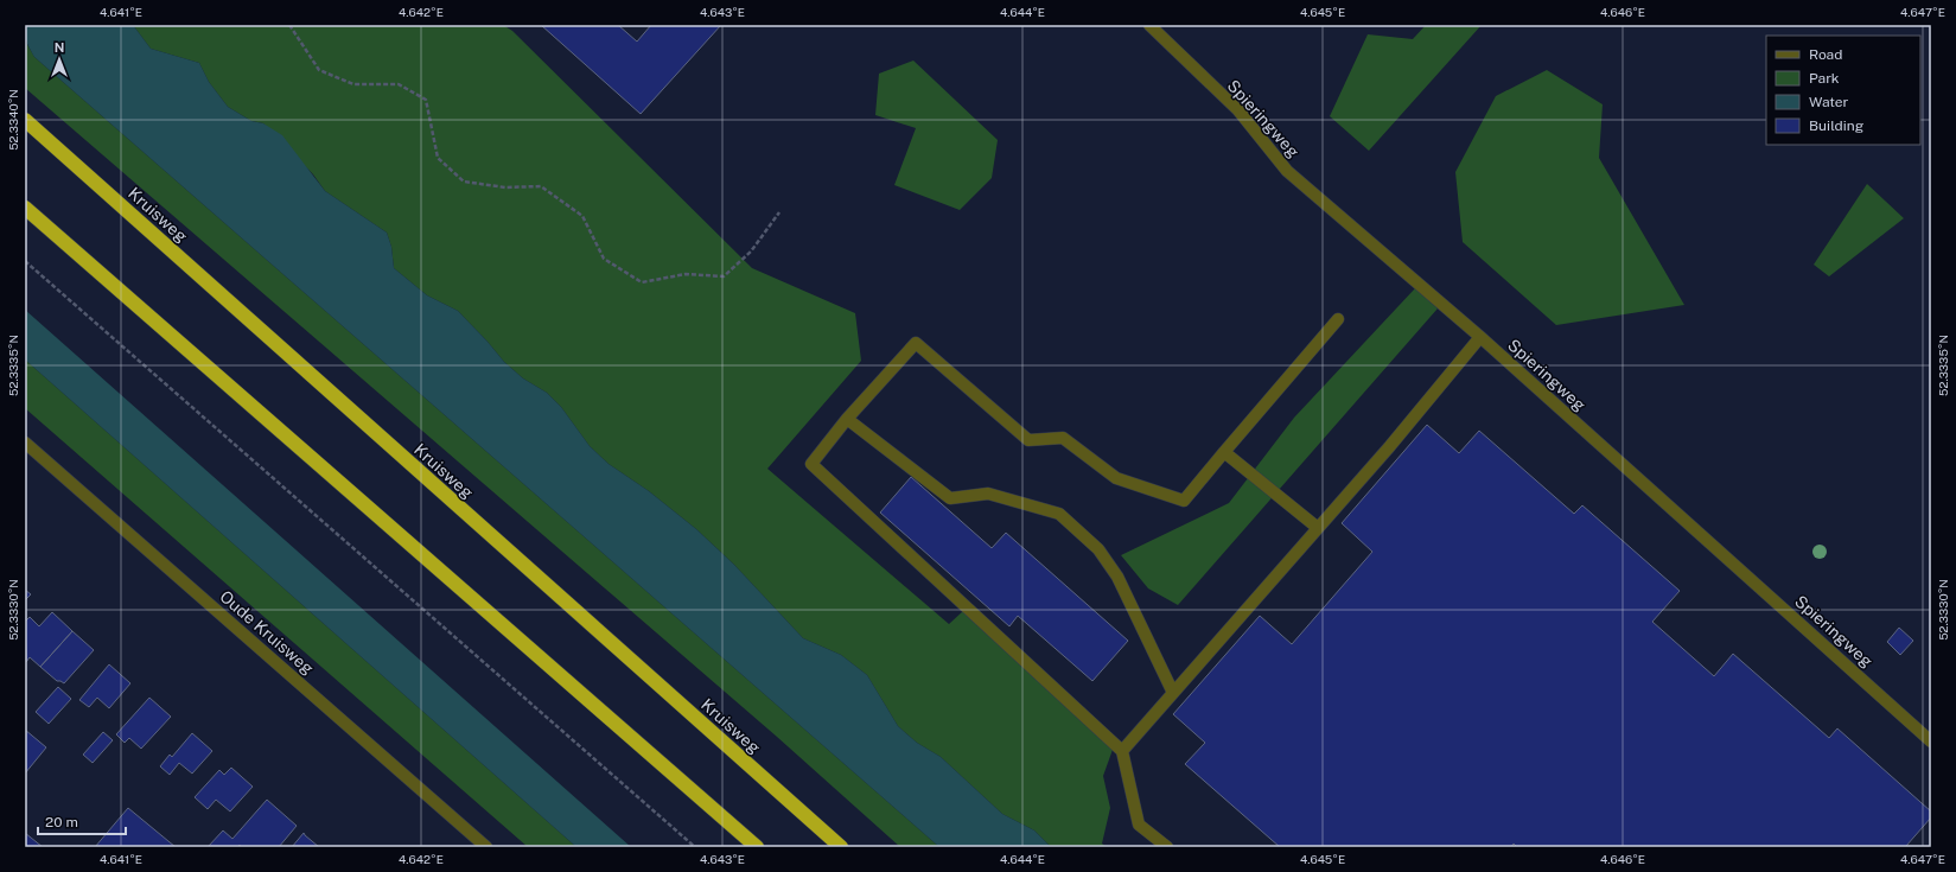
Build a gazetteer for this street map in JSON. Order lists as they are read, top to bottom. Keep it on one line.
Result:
{"streets":{"highway":["Kruisweg"],"street":["Spieringweg","Oude Kruisweg"]},"legend":["Road","Park","Water","Building"],"scale_bar":"20 m","north":"top","coordinates":["4.641°E","4.642°E","4.643°E","4.644°E","4.645°E","4.646°E","4.647°E","52.3340°N","52.3335°N","52.3330°N"]}
